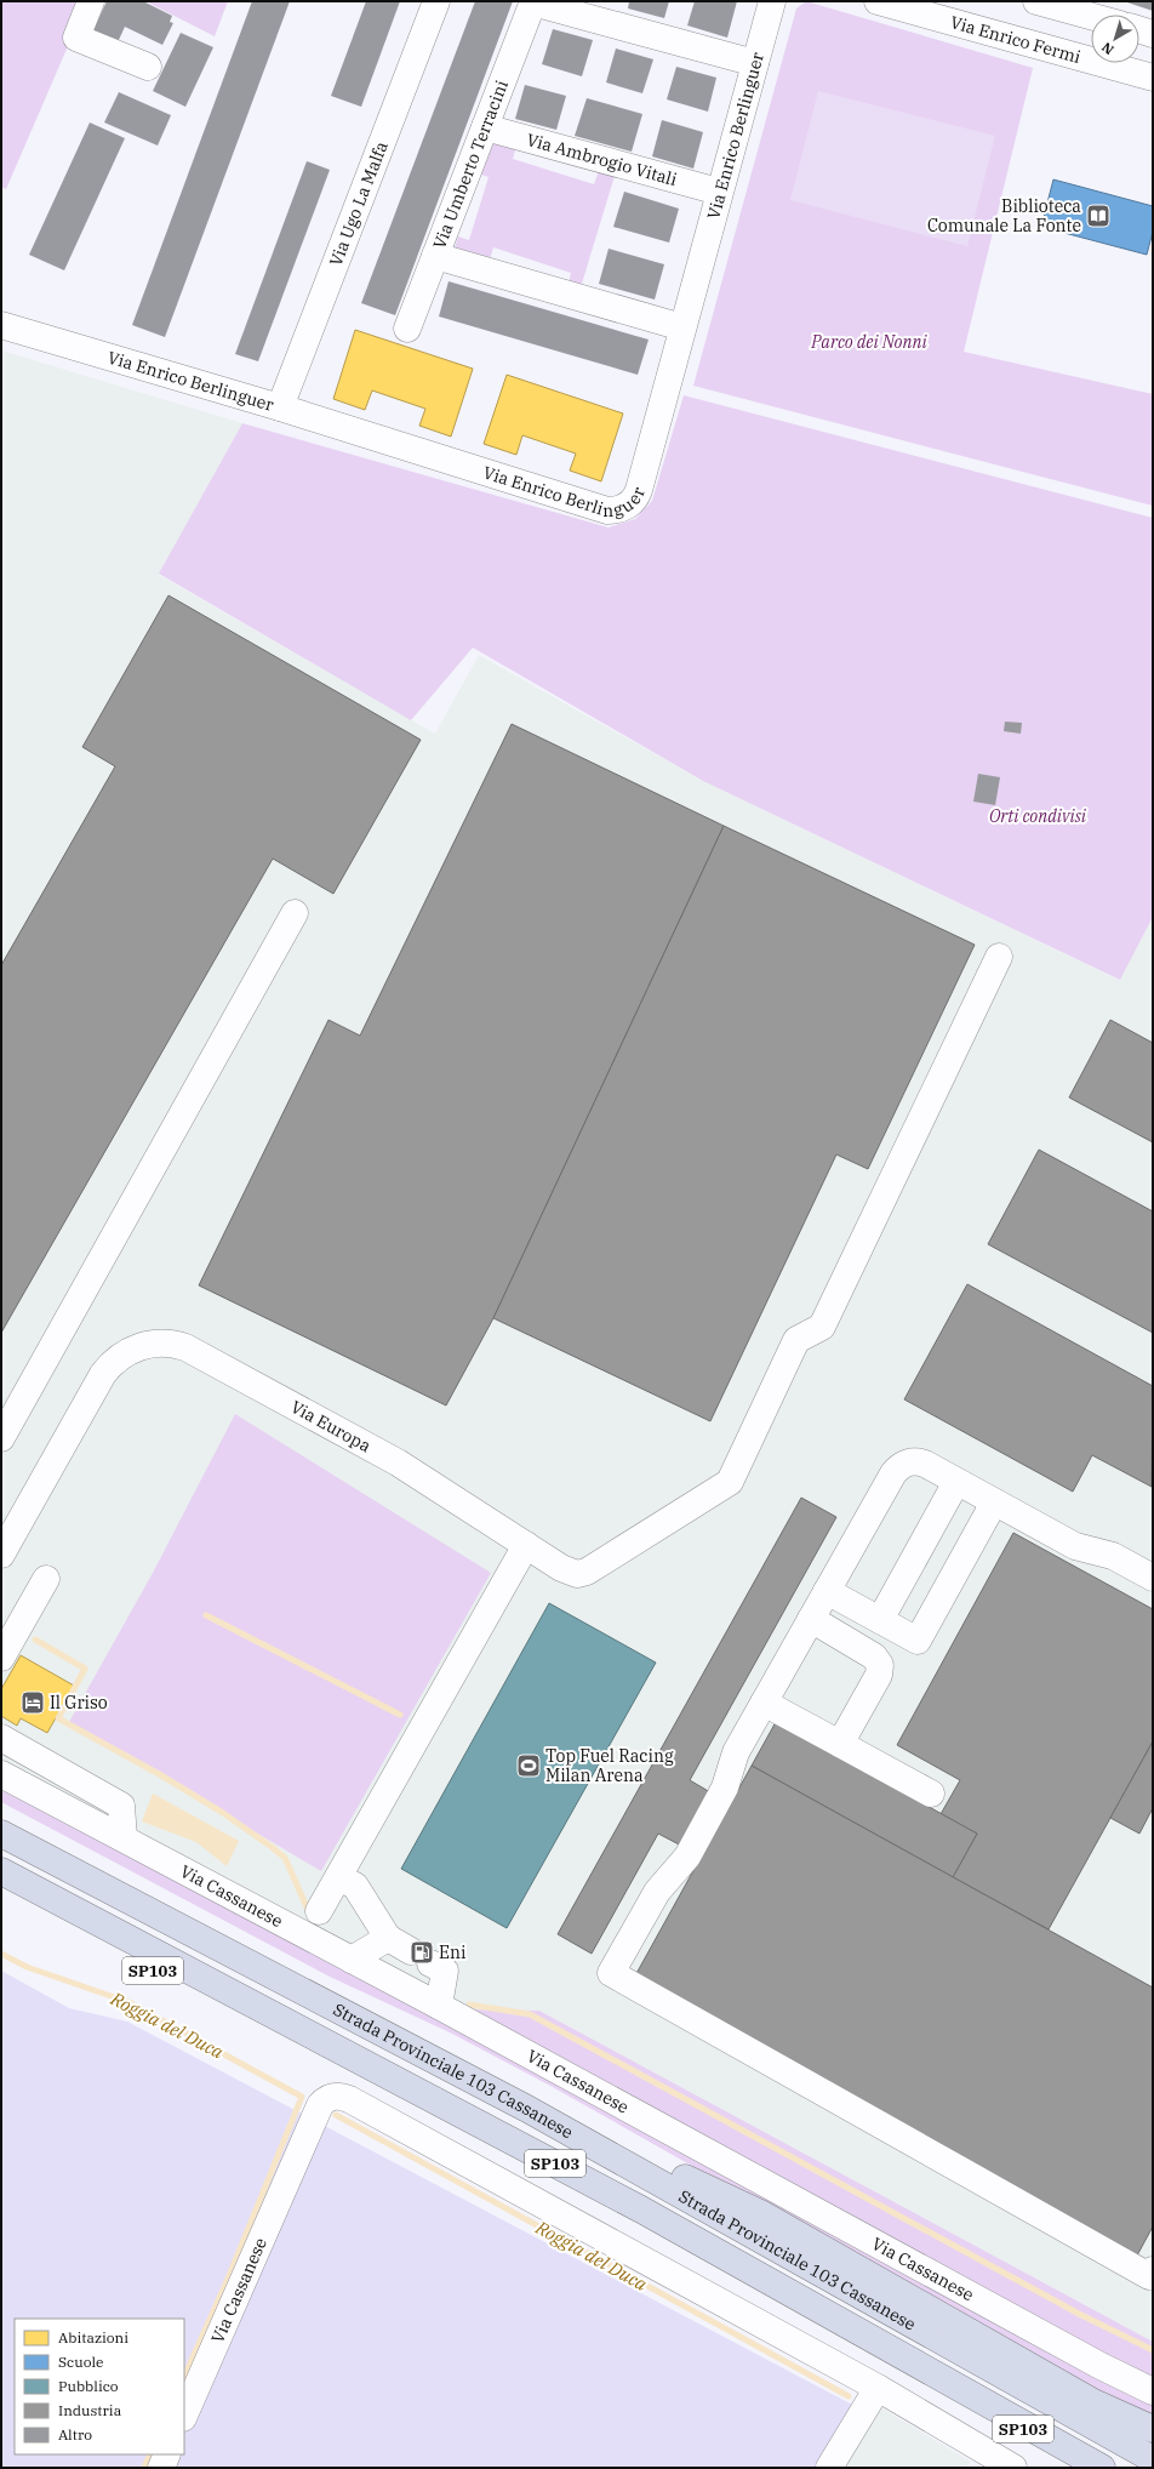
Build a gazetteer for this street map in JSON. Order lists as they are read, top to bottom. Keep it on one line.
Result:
{"streets":{"highway":["SP103","Strada Provinciale 103 Cassanese"],"street":["Via Enrico Fermi","Via Enrico Berlinguer","Via Ambrogio Vitali","Via Umberto Terracini","Via Ugo La Malfa","Via Europa","Via Cassanese"]},"crossings":[["Via Enrico Berlinguer","Via Ambrogio Vitali"],["Via Enrico Berlinguer","Via Ugo La Malfa"],["Via Ambrogio Vitali","Via Umberto Terracini"],["SP103","Strada Provinciale 103 Cassanese"]],"water":["Roggia del Duca"],"parks":["Parco dei Nonni","Orti condivisi"],"places":{"library":["Biblioteca Comunale La Fonte"],"hotel":["Il Griso"],"sports":["Top Fuel Racing Milan Arena"],"fuel station":["Eni"]},"legend":["Abitazioni","Scuole","Pubblico","Industria","Altro"],"north":"bottom left"}
